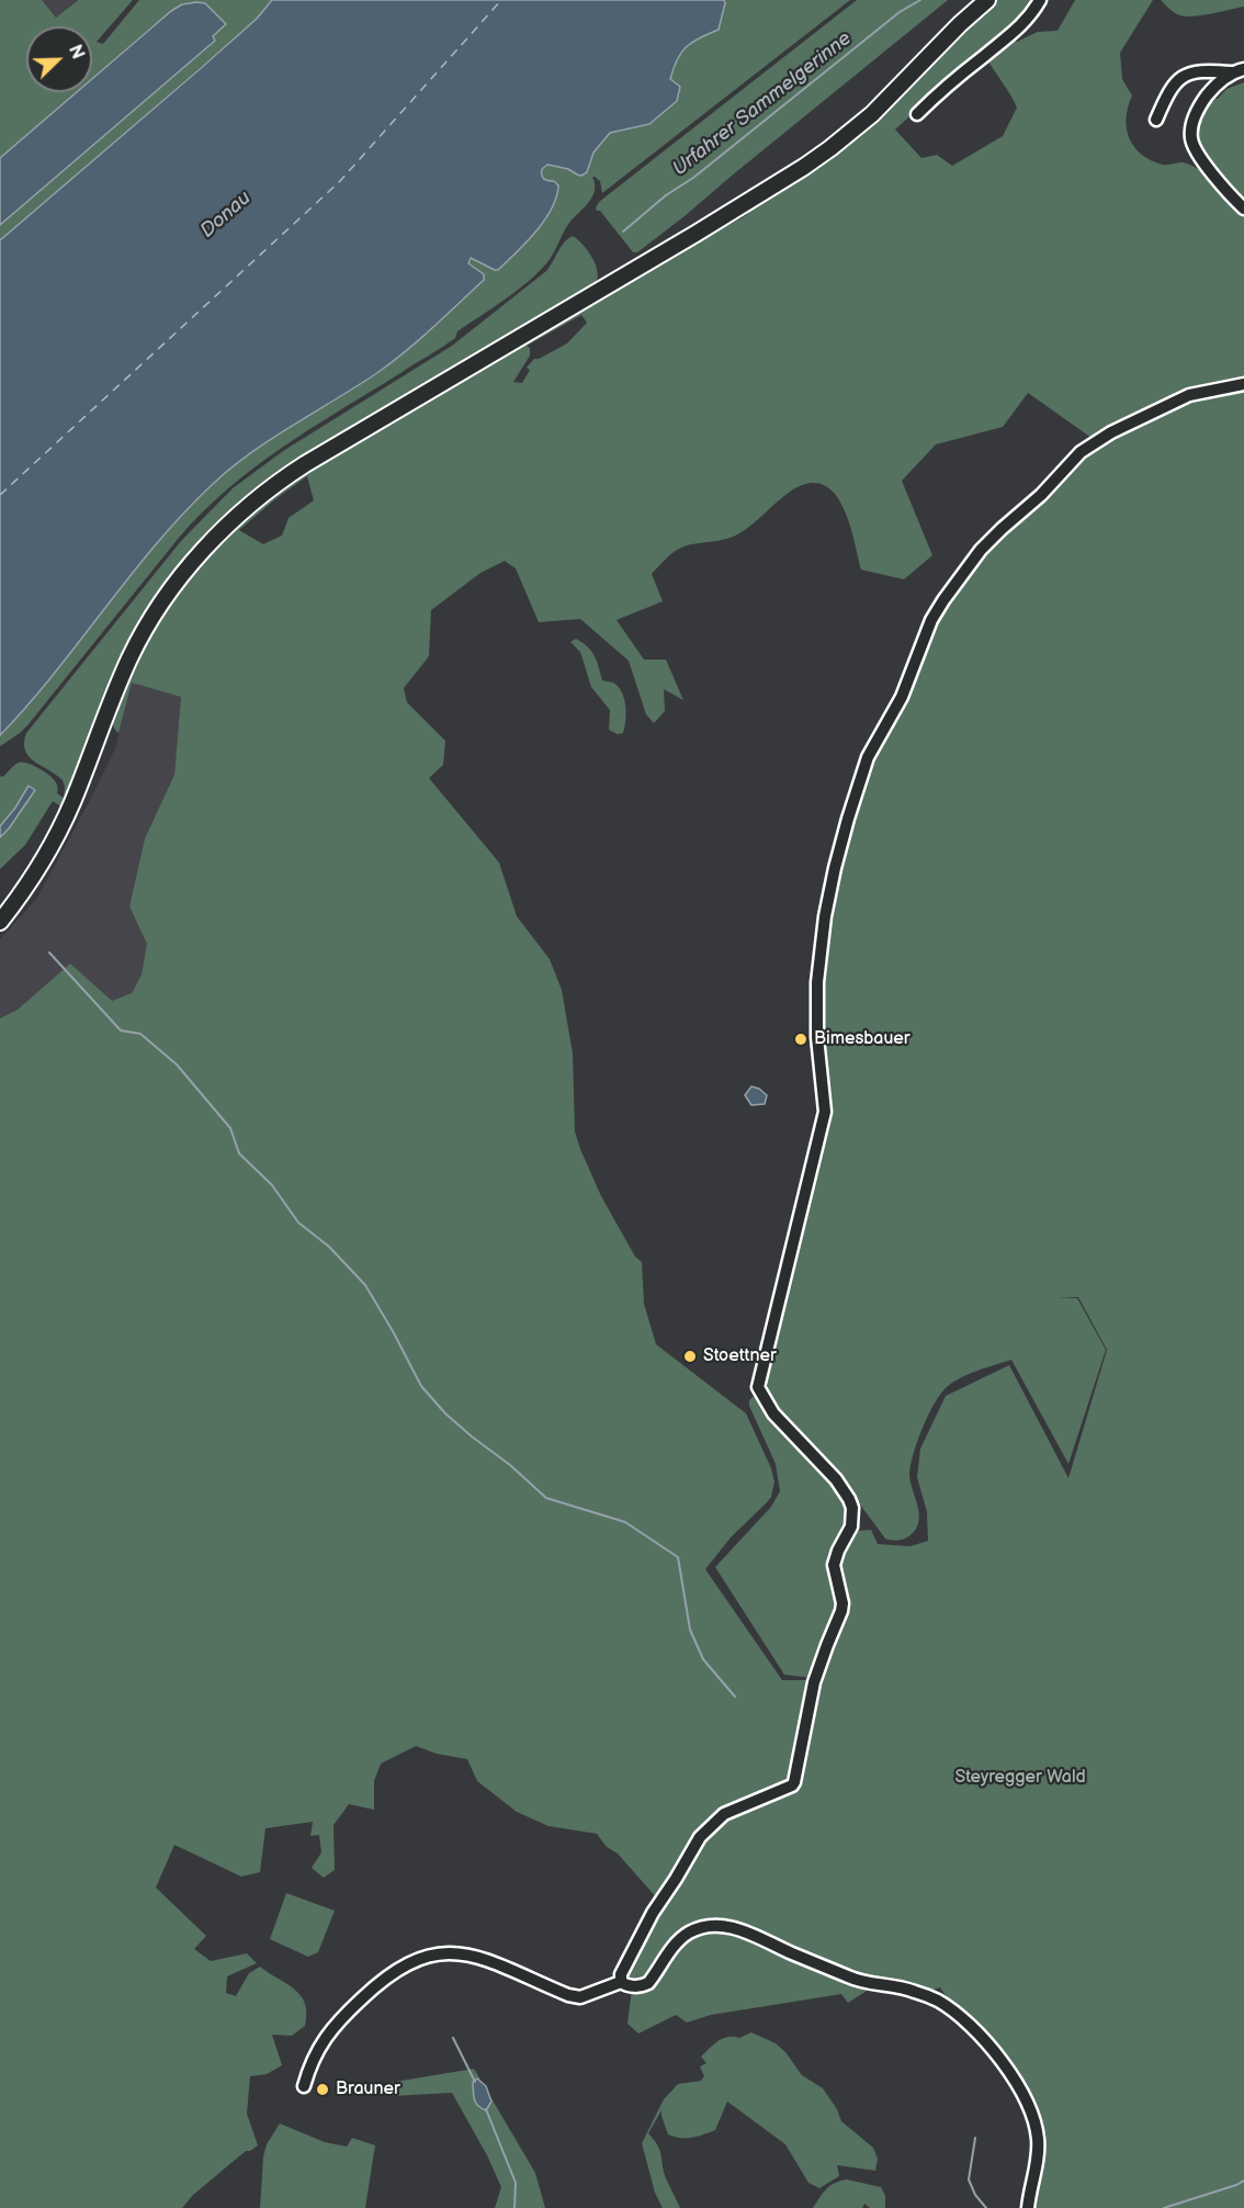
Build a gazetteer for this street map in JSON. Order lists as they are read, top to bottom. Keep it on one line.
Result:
{"water":["Urfahrer Sammelgerinne","Donau"],"parks":["Steyregger Wald"],"places":["Bimesbauer","Stoettner","Brauner"],"north":"top right"}
